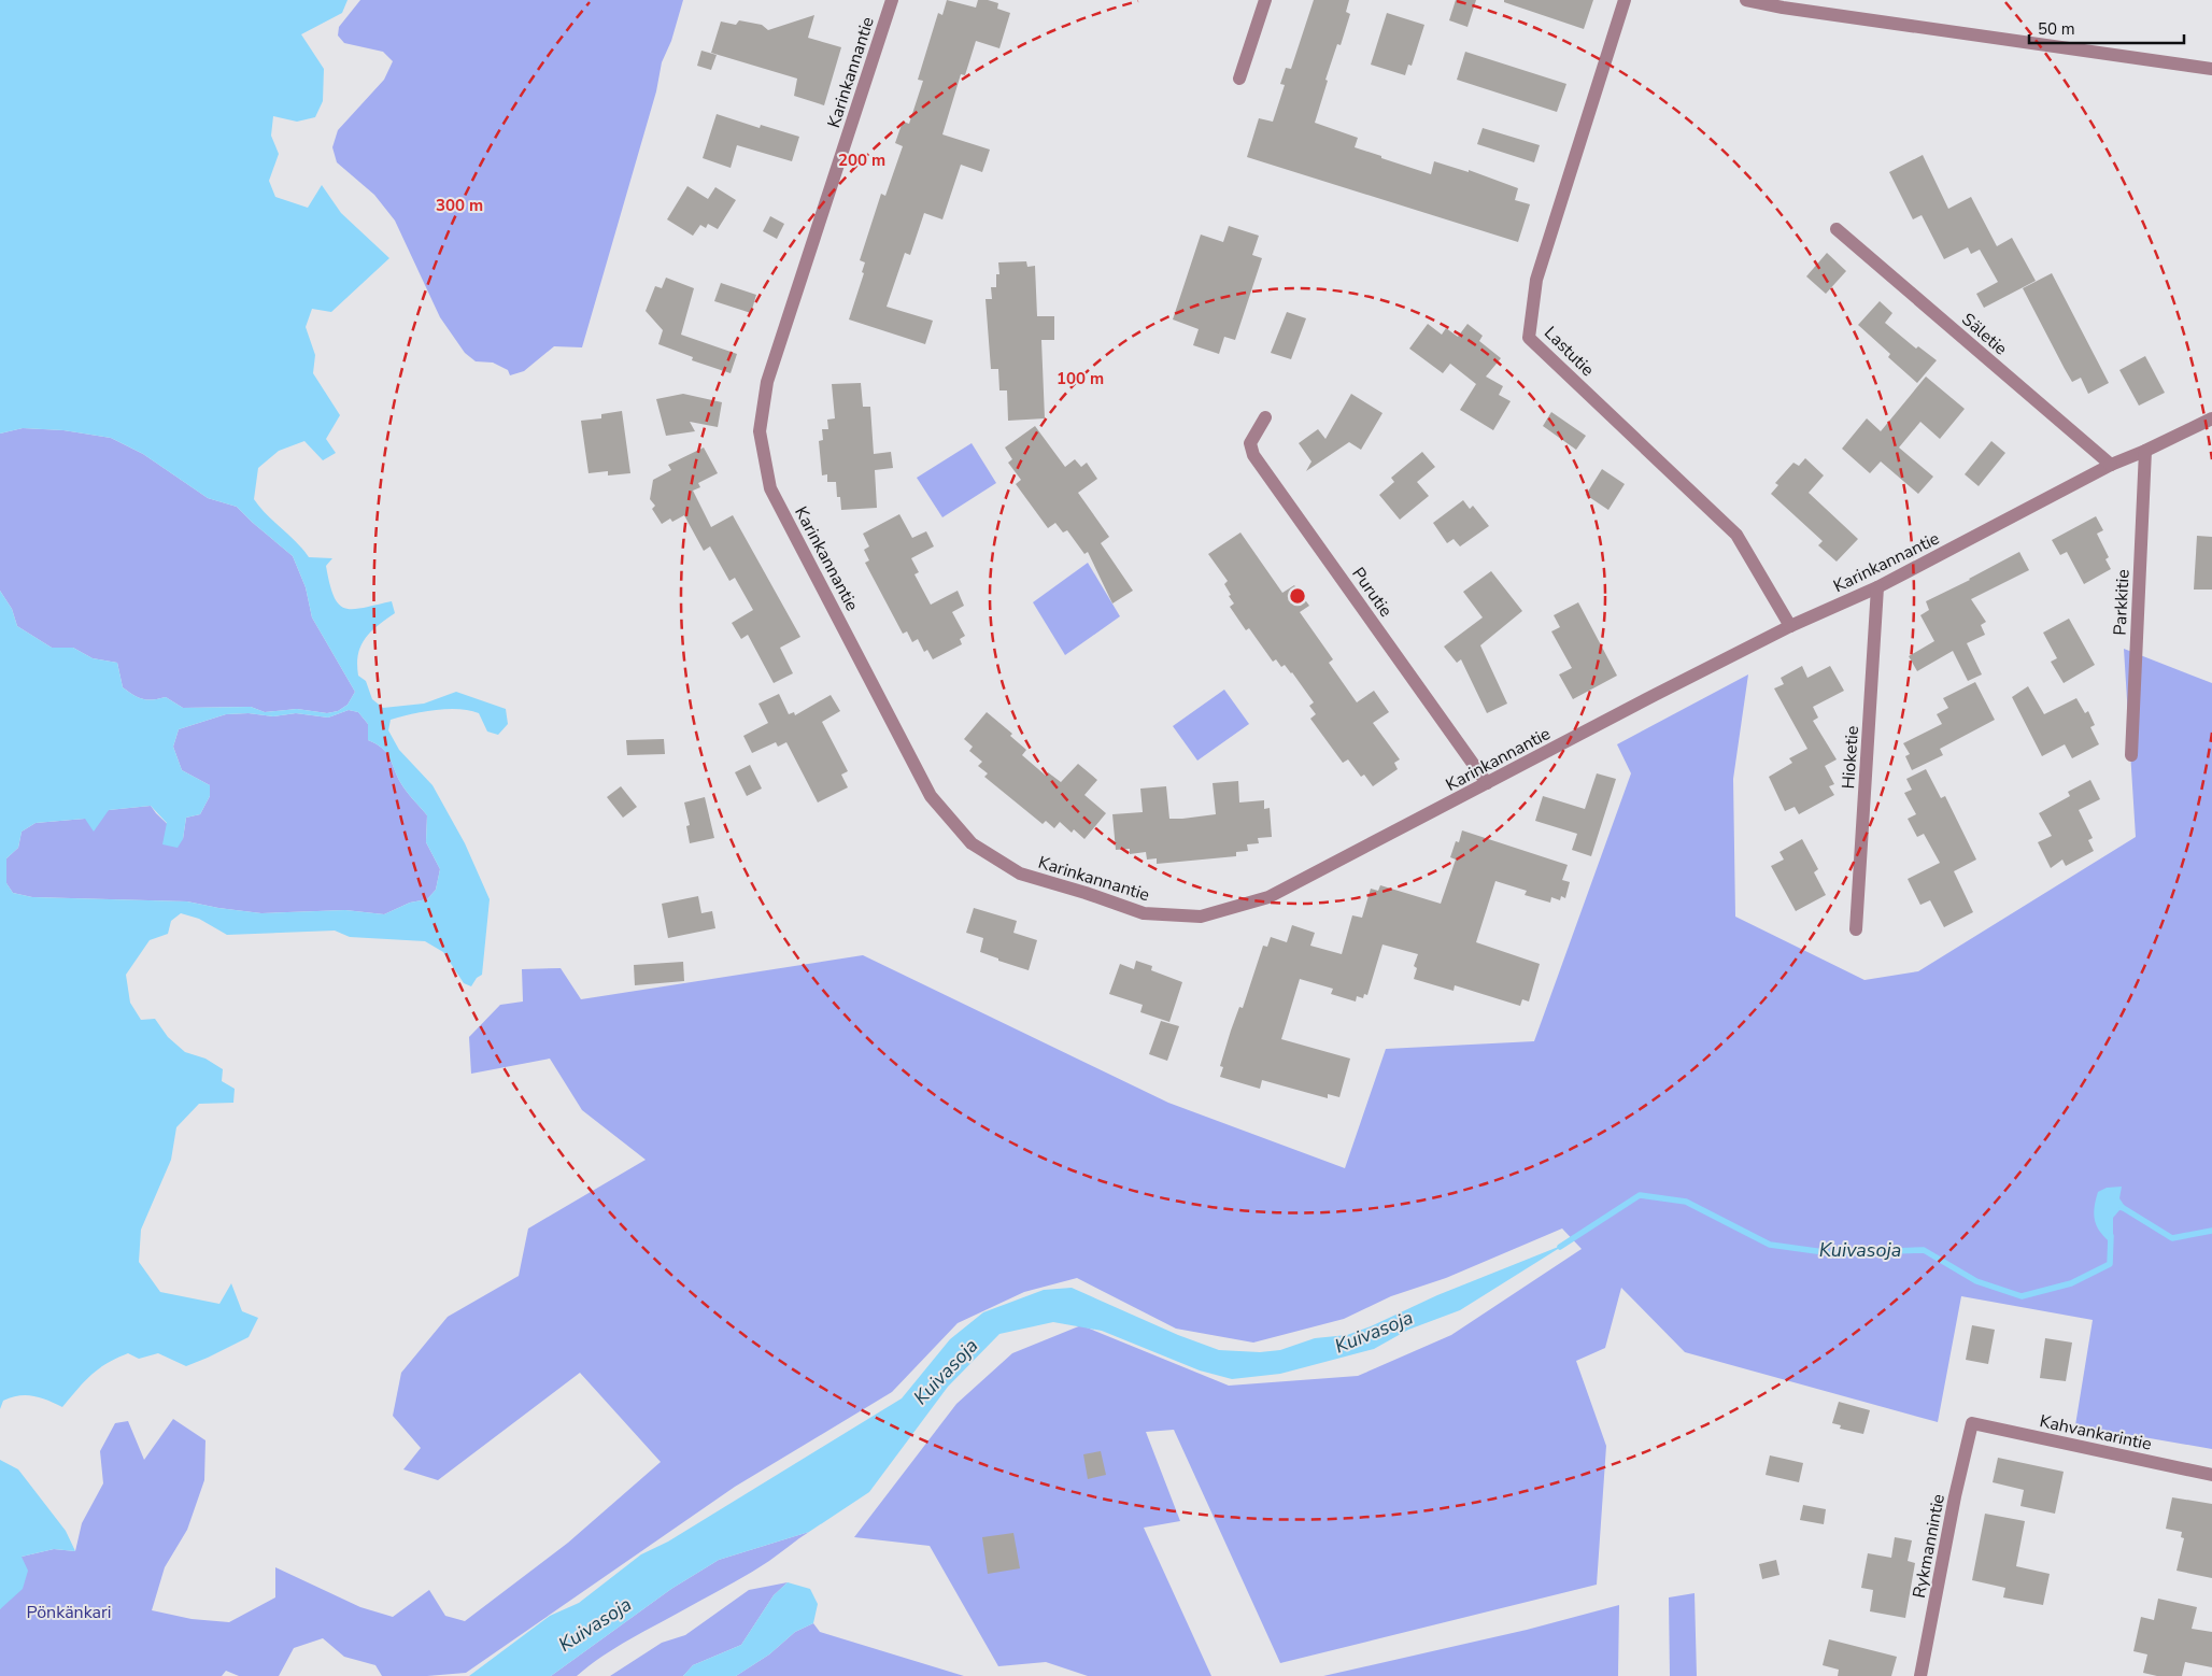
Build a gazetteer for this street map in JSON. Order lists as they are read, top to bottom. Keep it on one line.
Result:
{"streets":{"street":["Karinkannantie","Säletie","Lastutie","Purutie","Parkkitie","Hioketie","Kahvankarintie","Rykmannintie"]},"crossings":[["Karinkannantie","Säletie"],["Karinkannantie","Lastutie"],["Karinkannantie","Purutie"],["Karinkannantie","Parkkitie"],["Karinkannantie","Hioketie"],["Kahvankarintie","Rykmannintie"]],"water":["Kuivasoja"],"parks":["Pönkänkari"],"scale_bar":"50 m","rings":["200 m","300 m","100 m"]}
